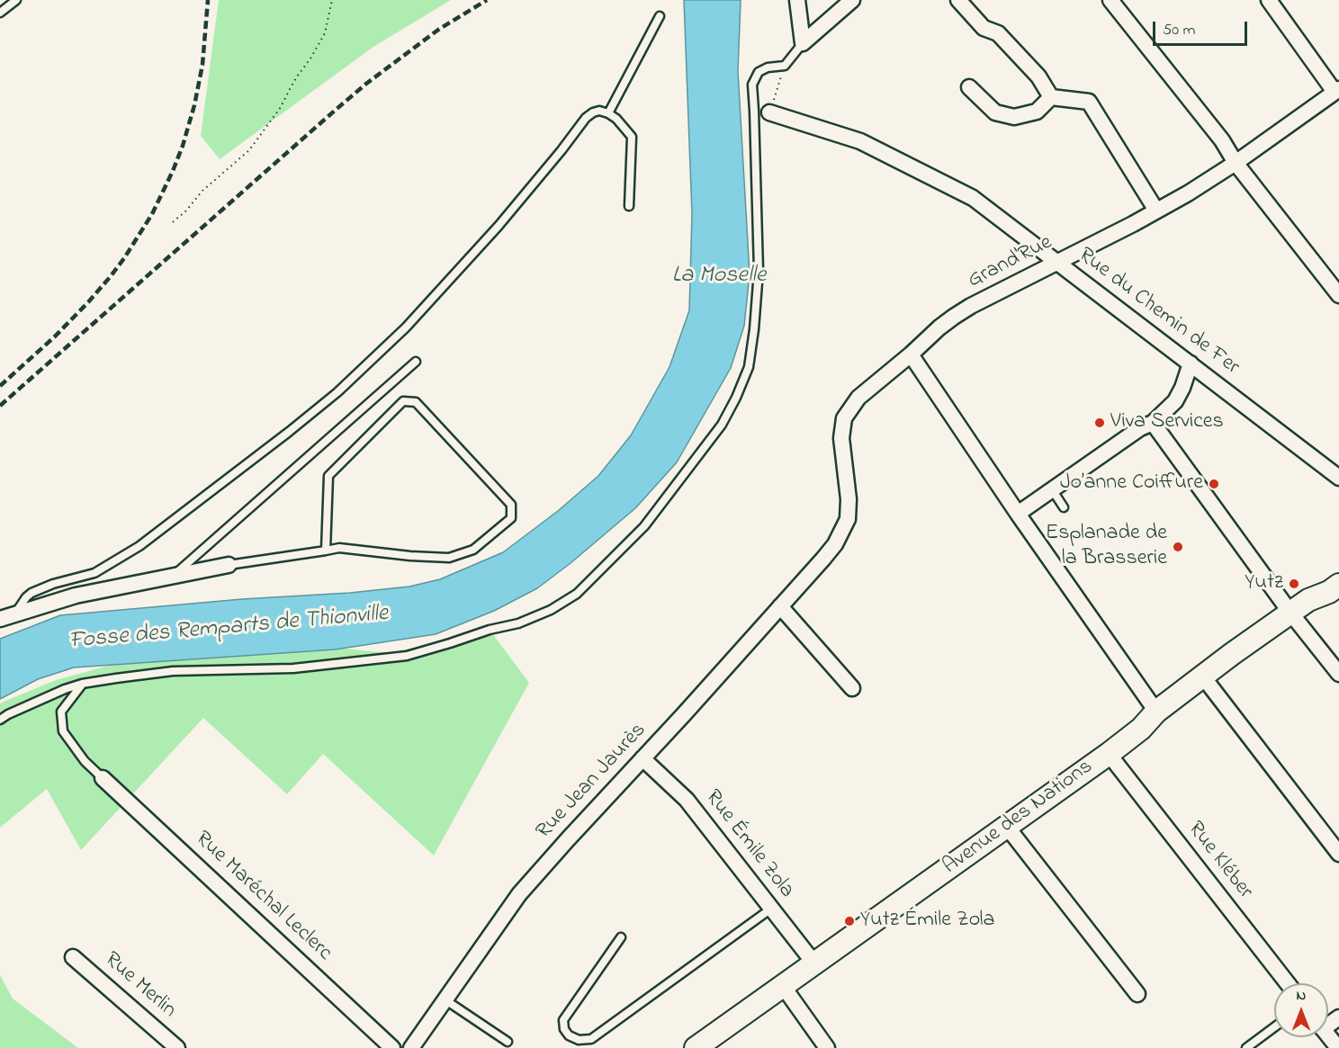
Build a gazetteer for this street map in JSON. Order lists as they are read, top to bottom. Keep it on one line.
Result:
{"streets":{"main road":["Avenue des Nations"],"street":["Grand'Rue","Rue du Chemin de Fer","Rue Jean Jaurès","Rue Émile Zola","Rue Kléber","Rue Maréchal Leclerc","Rue Merlin"]},"crossings":[["Grand'Rue","Rue du Chemin de Fer"],["Grand'Rue","Rue Jean Jaurès"],["Rue Jean Jaurès","Rue Émile Zola"],["Avenue des Nations","Rue Émile Zola"],["Avenue des Nations","Rue Kléber"]],"water":["La Moselle","Fosse des Remparts de Thionville"],"places":["Viva Services","Jo’anne Coiffure","Esplanade de la Brasserie","Yutz","Yutz Émile Zola"],"scale_bar":"50 m","north":"top"}
